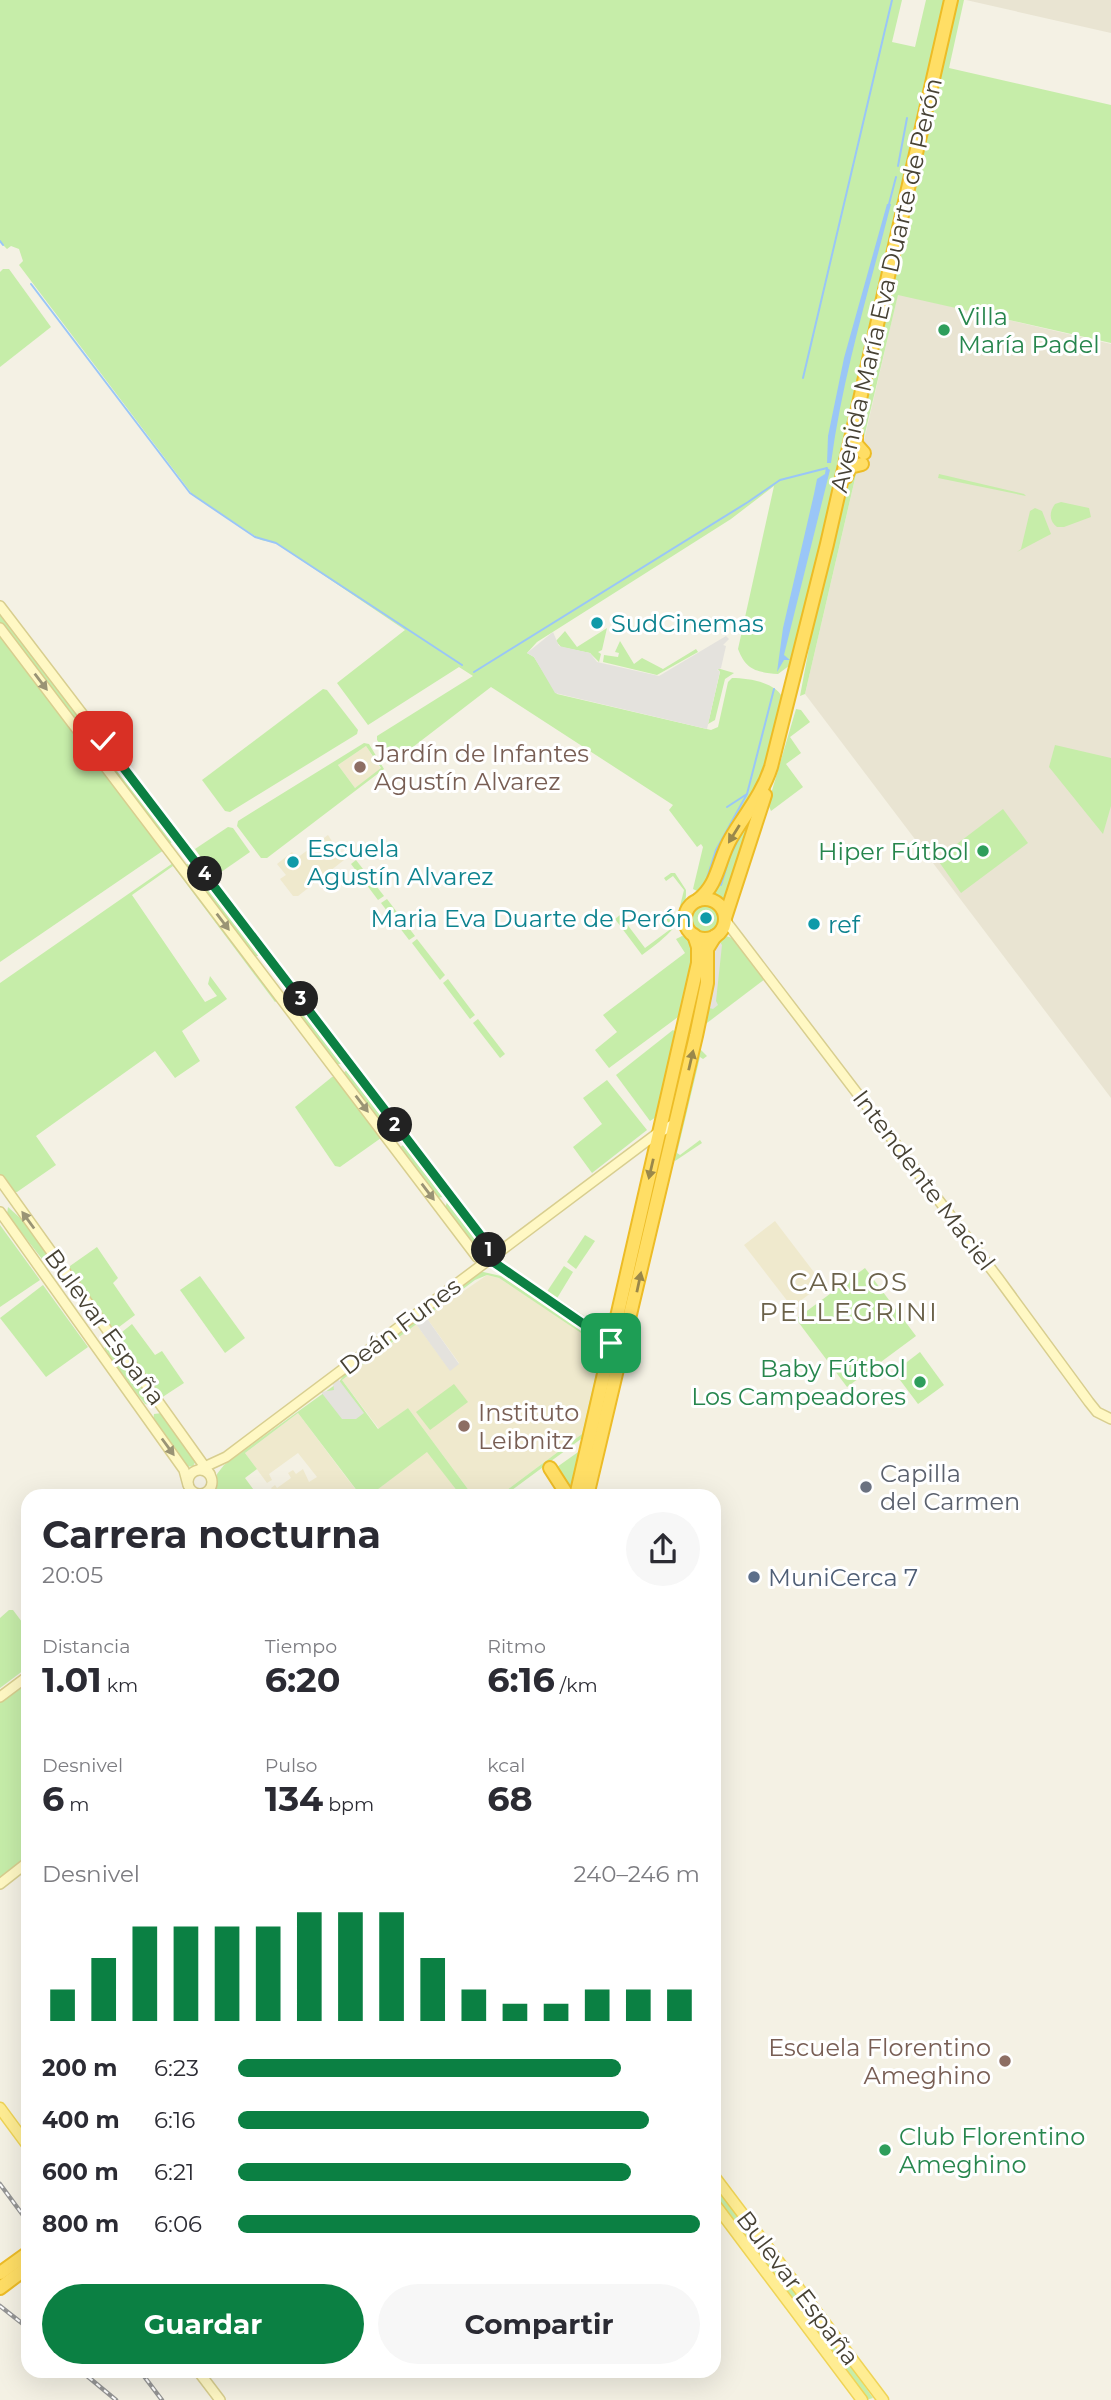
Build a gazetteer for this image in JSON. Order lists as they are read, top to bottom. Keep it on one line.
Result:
{"streets":{"highway":["Avenida María Eva Duarte de Perón"],"main road":["Intendente Maciel","Deán Funes","Bulevar España"]},"crossings":[["Avenida María Eva Duarte de Perón","Intendente Maciel"],["Deán Funes","Bulevar España"]],"districts":["CARLOS PELLEGRINI"],"places":["Villa María Padel","SudCinemas","Jardín de Infantes Agustín Alvarez","Hiper Fútbol","Escuela Agustín Alvarez","Maria Eva Duarte de Perón","ref","Baby Fútbol Los Campeadores","Instituto Leibnitz","Capilla del Carmen","MuniCerca 7","Escuela Florentino Ameghino","Club Florentino Ameghino"],"page":{"pins":["4","3","2","1"],"heading":["Carrera nocturna","20:05"],"stats":[["Distancia","1.01 km"],["Tiempo","6:20"],["Ritmo","6:16 /km"],["Desnivel","6 m"],["Pulso","134 bpm"],["kcal","68"]],"chart":["Desnivel","240–246 m"],"list":[{"name":"200 m","note":"6:23"},{"name":"400 m","note":"6:16"},{"name":"600 m","note":"6:21"},{"name":"800 m","note":"6:06"}],"buttons":["Guardar","Compartir"]}}
